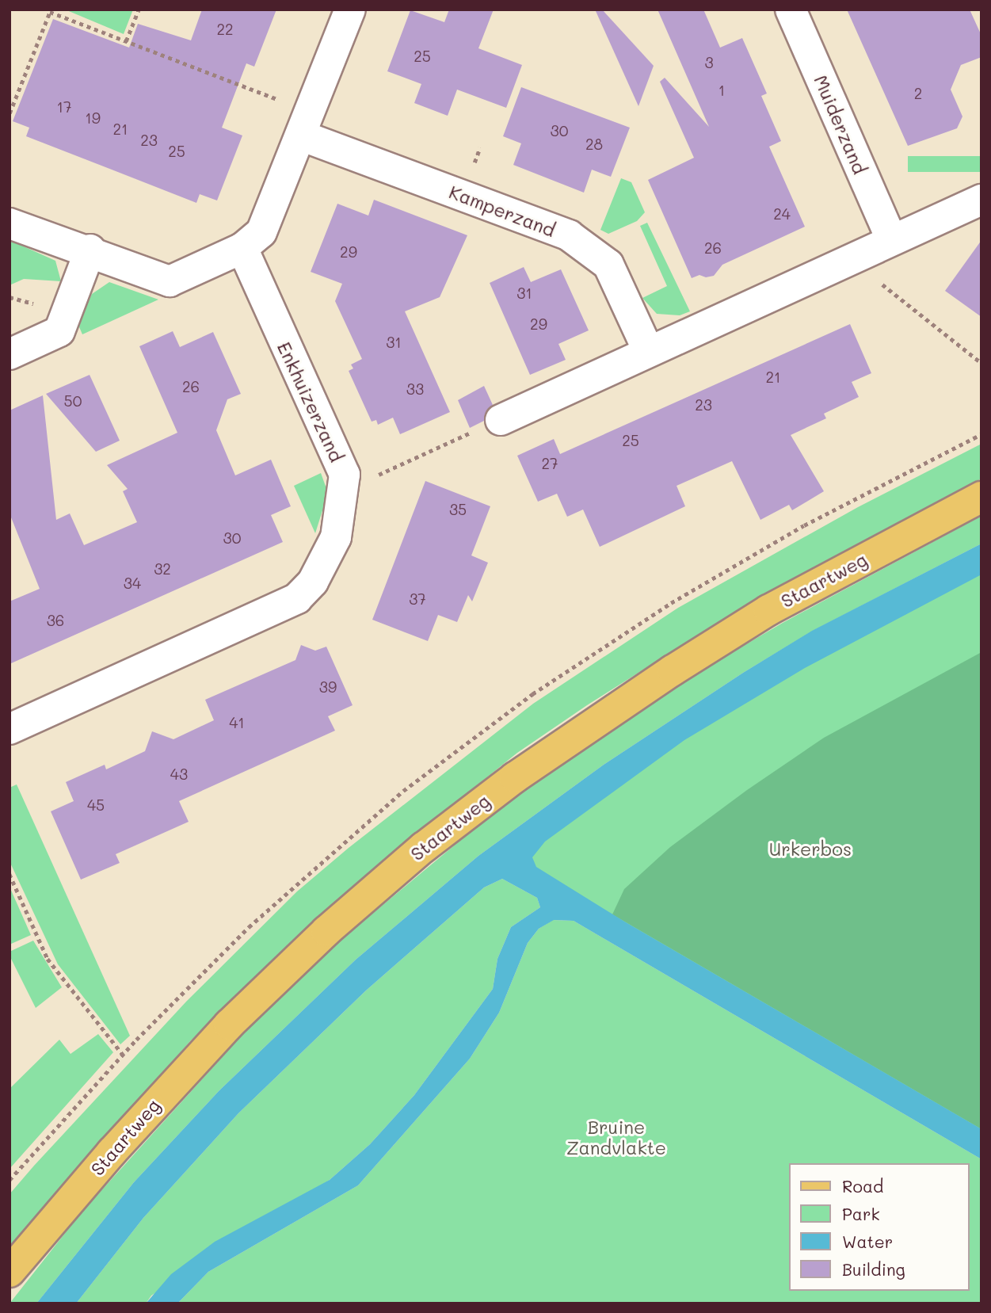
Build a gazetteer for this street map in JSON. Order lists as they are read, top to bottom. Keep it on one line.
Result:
{"streets":{"main road":["Staartweg"],"street":["Muiderzand","Kamperzand","Enkhuizerzand"]},"parks":["Urkerbos","Bruine Zandvlakte"],"house_numbers":["22","25","3","1","2","17","19","21","30","23","28","25","24","26","29","31","29","31","21","26","33","50","23","25","27","35","30","32","34","37","36","39","41","43","45"],"legend":["Road","Park","Water","Building"]}
